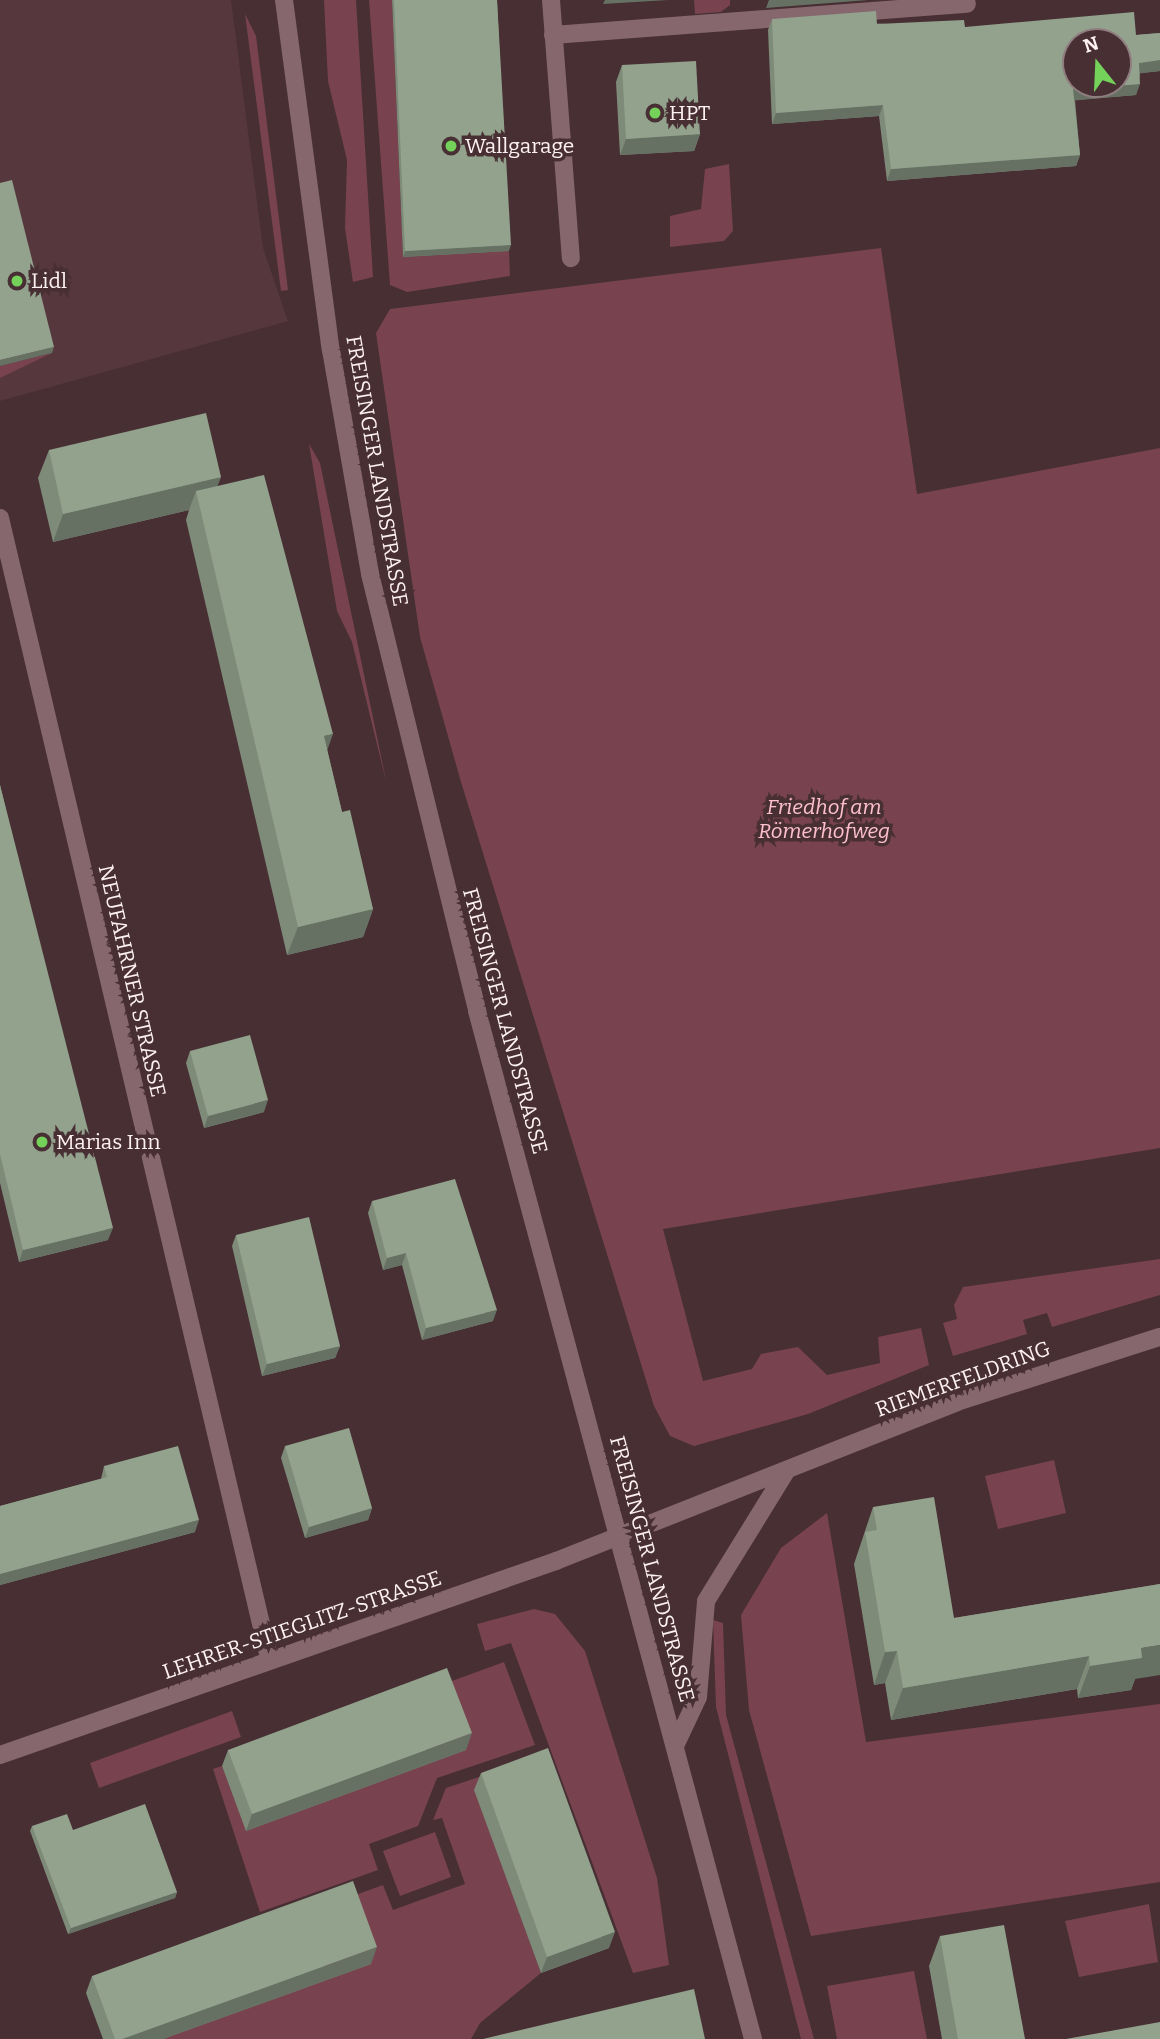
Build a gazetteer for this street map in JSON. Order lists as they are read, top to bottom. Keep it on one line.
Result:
{"streets":{"street":["FREISINGER LANDSTRASSE","NEUFAHRNER STRASSE","RIEMERFELDRING","LEHRER-STIEGLITZ-STRASSE"]},"crossings":[["FREISINGER LANDSTRASSE","RIEMERFELDRING"],["FREISINGER LANDSTRASSE","LEHRER-STIEGLITZ-STRASSE"],["NEUFAHRNER STRASSE","LEHRER-STIEGLITZ-STRASSE"],["RIEMERFELDRING","LEHRER-STIEGLITZ-STRASSE"]],"parks":["Friedhof am Römerhofweg"],"places":["HPT","Wallgarage","Lidl","Marias Inn"],"north":"top"}
